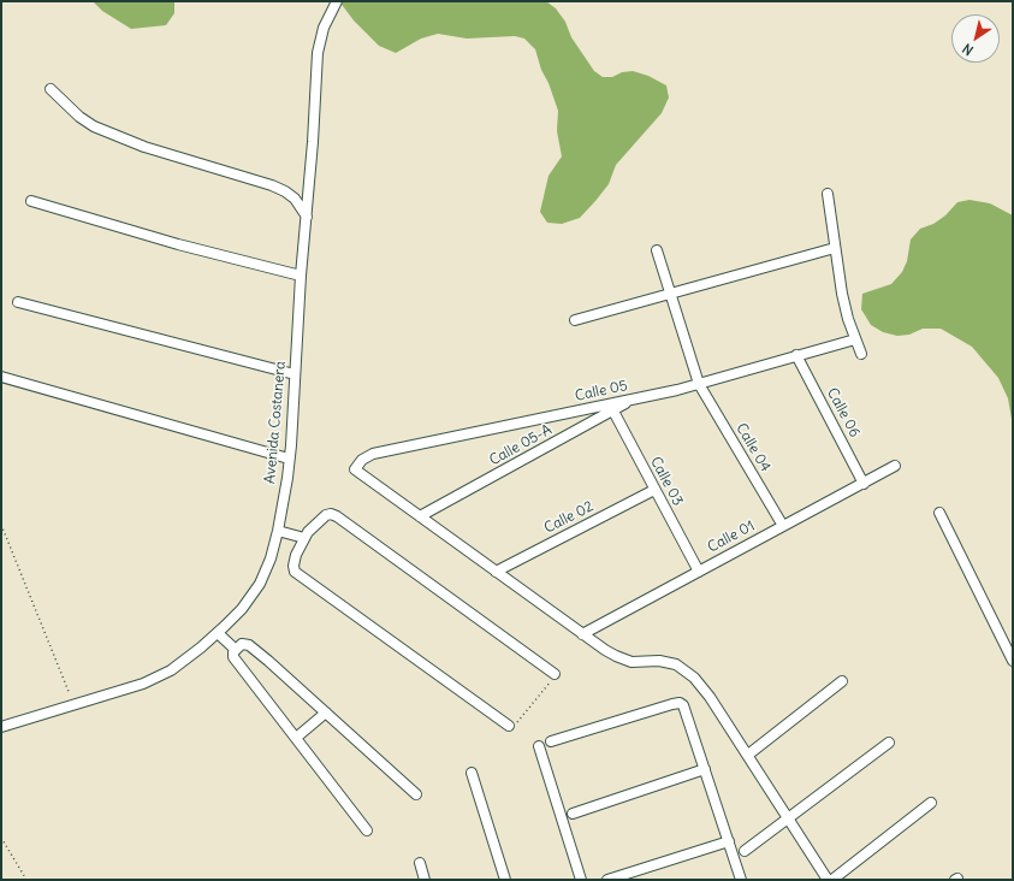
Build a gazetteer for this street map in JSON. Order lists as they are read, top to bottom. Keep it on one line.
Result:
{"streets":{"street":["Calle 05","Calle 06","Avenida Costanera","Calle 05-A","Calle 04","Calle 03","Calle 02","Calle 01"]},"crossings":[["Calle 05","Calle 06"],["Calle 05","Calle 05-A"],["Calle 05","Calle 04"],["Calle 05","Calle 03"],["Calle 06","Calle 01"],["Calle 05-A","Calle 03"],["Calle 04","Calle 01"],["Calle 03","Calle 02"],["Calle 03","Calle 01"]],"north":"bottom left"}
